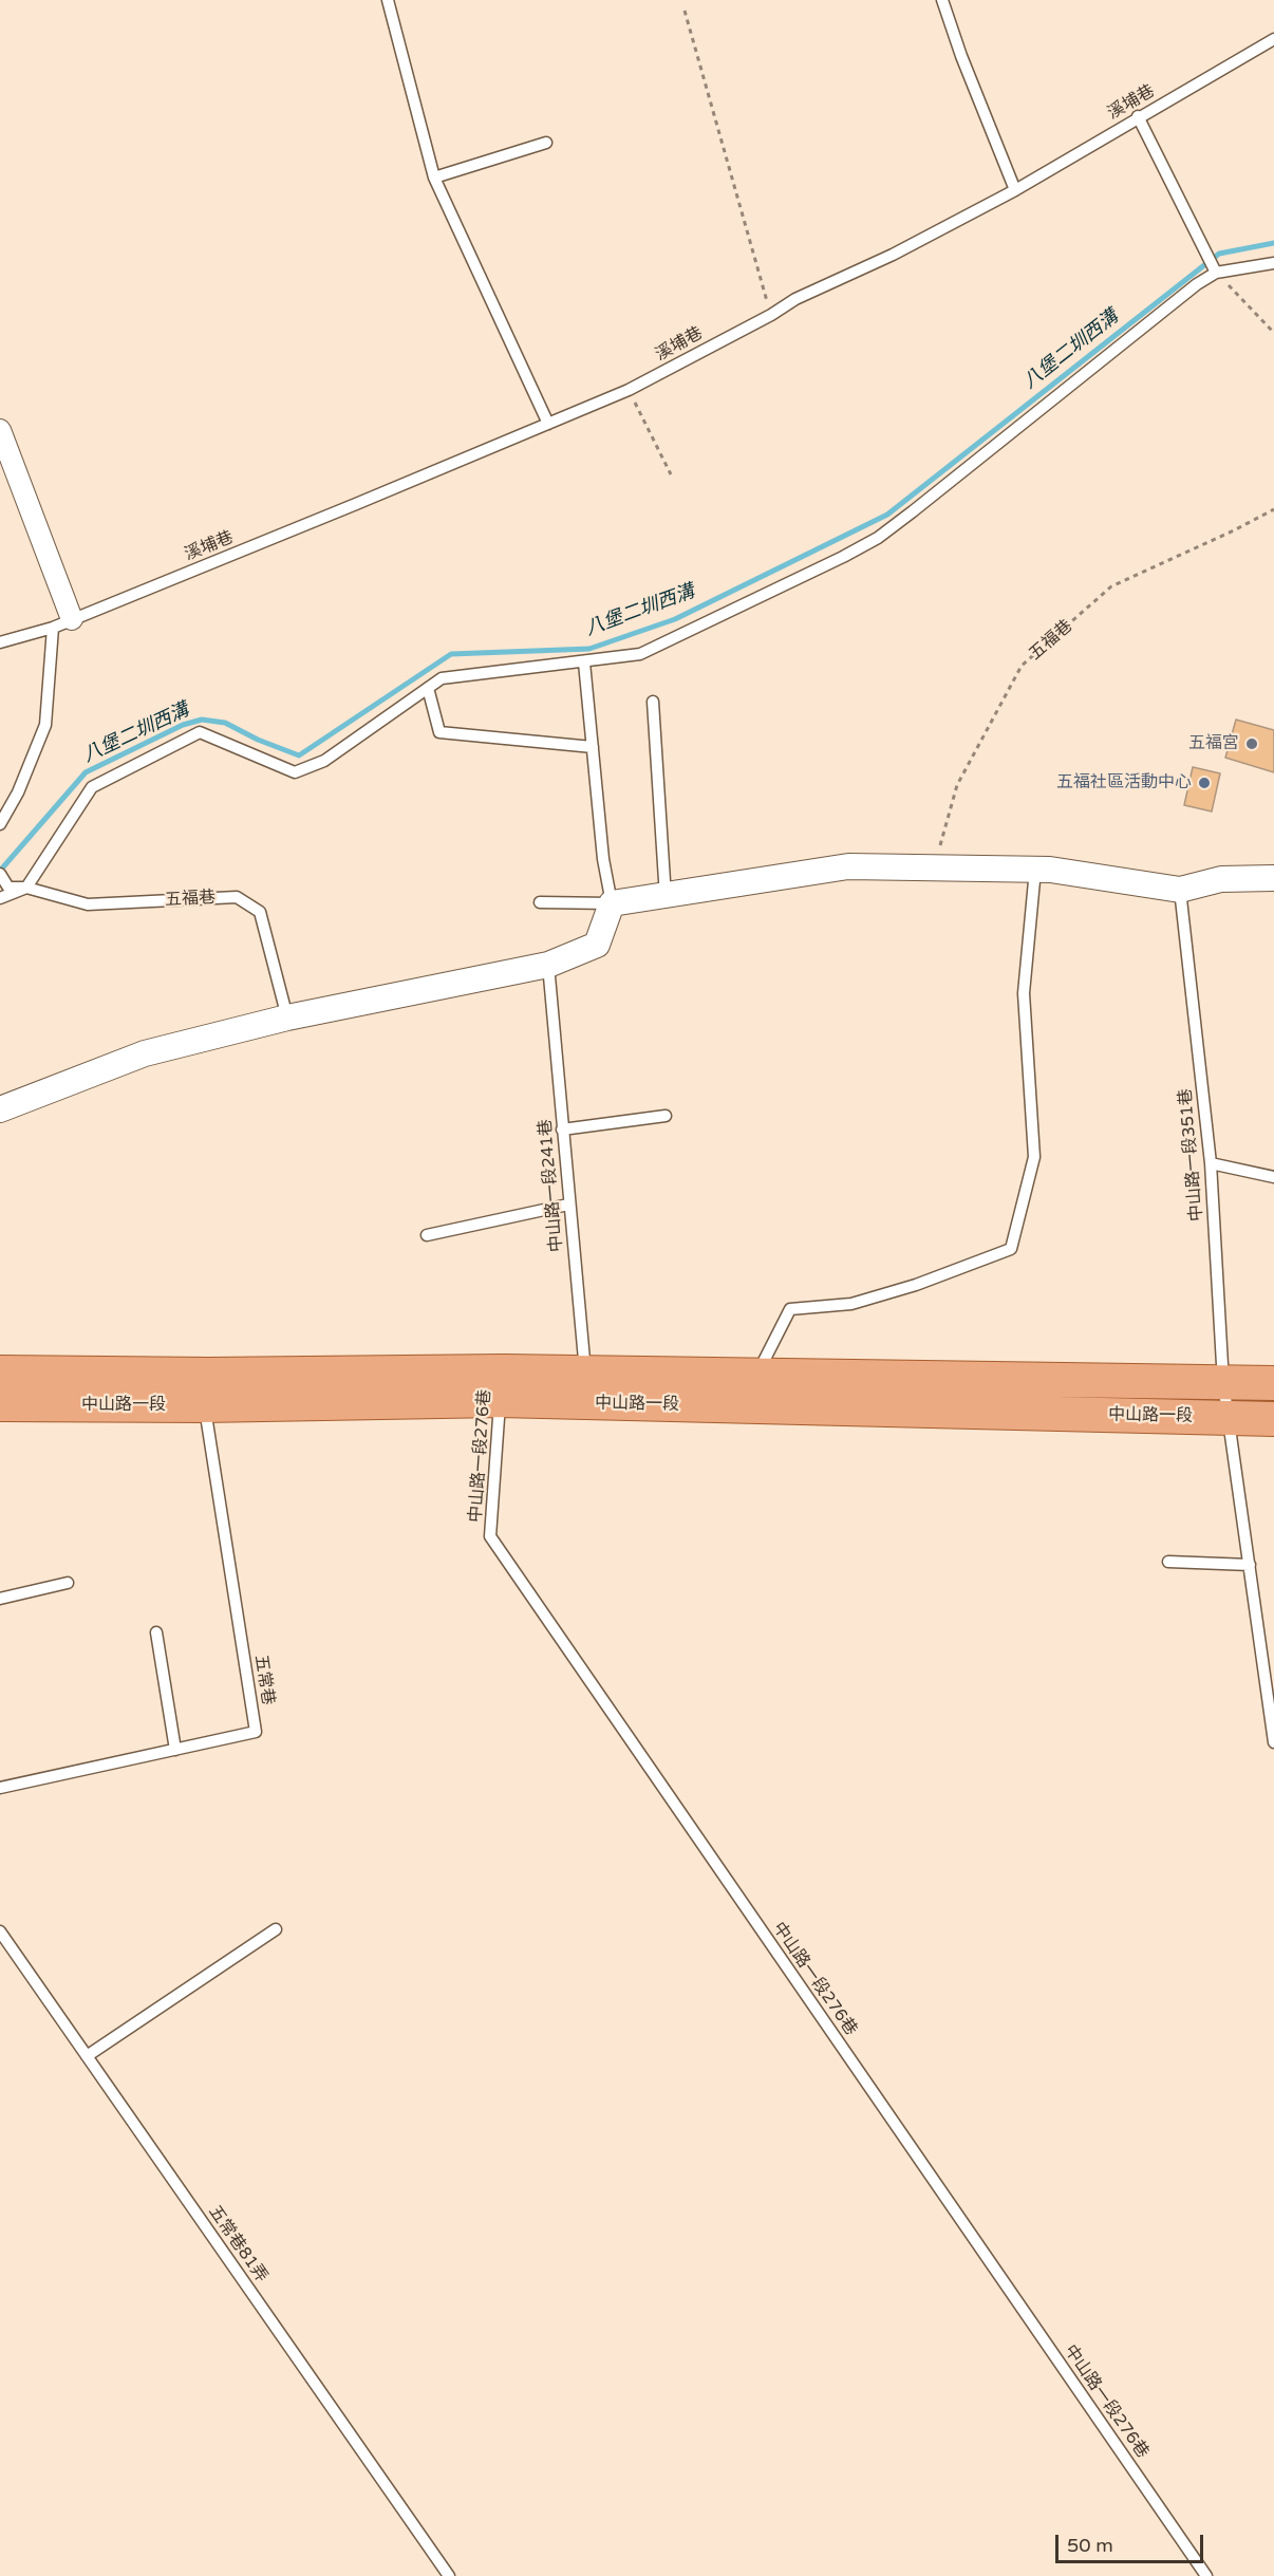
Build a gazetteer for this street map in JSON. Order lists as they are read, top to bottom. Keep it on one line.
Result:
{"streets":{"main road":["中山路一段"],"lane":["溪埔巷","五福巷","中山路一段351巷","中山路一段241巷","中山路一段276巷","五常巷","五常巷81弄"]},"crossings":[["中山路一段351巷","中山路一段"],["中山路一段241巷","中山路一段"],["中山路一段","中山路一段276巷"],["中山路一段","五常巷"]],"water":["八堡二圳西溝"],"places":["五福宮","五福社區活動中心"],"scale_bar":"50 m"}
